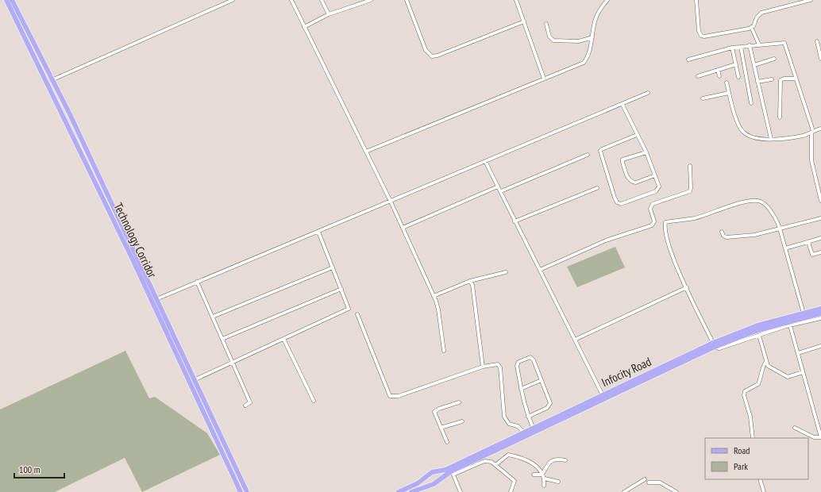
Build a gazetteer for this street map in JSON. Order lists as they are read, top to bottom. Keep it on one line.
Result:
{"streets":{"main road":["Technology Corridor","Infocity Road"]},"legend":["Road","Park"],"scale_bar":"100 m"}
